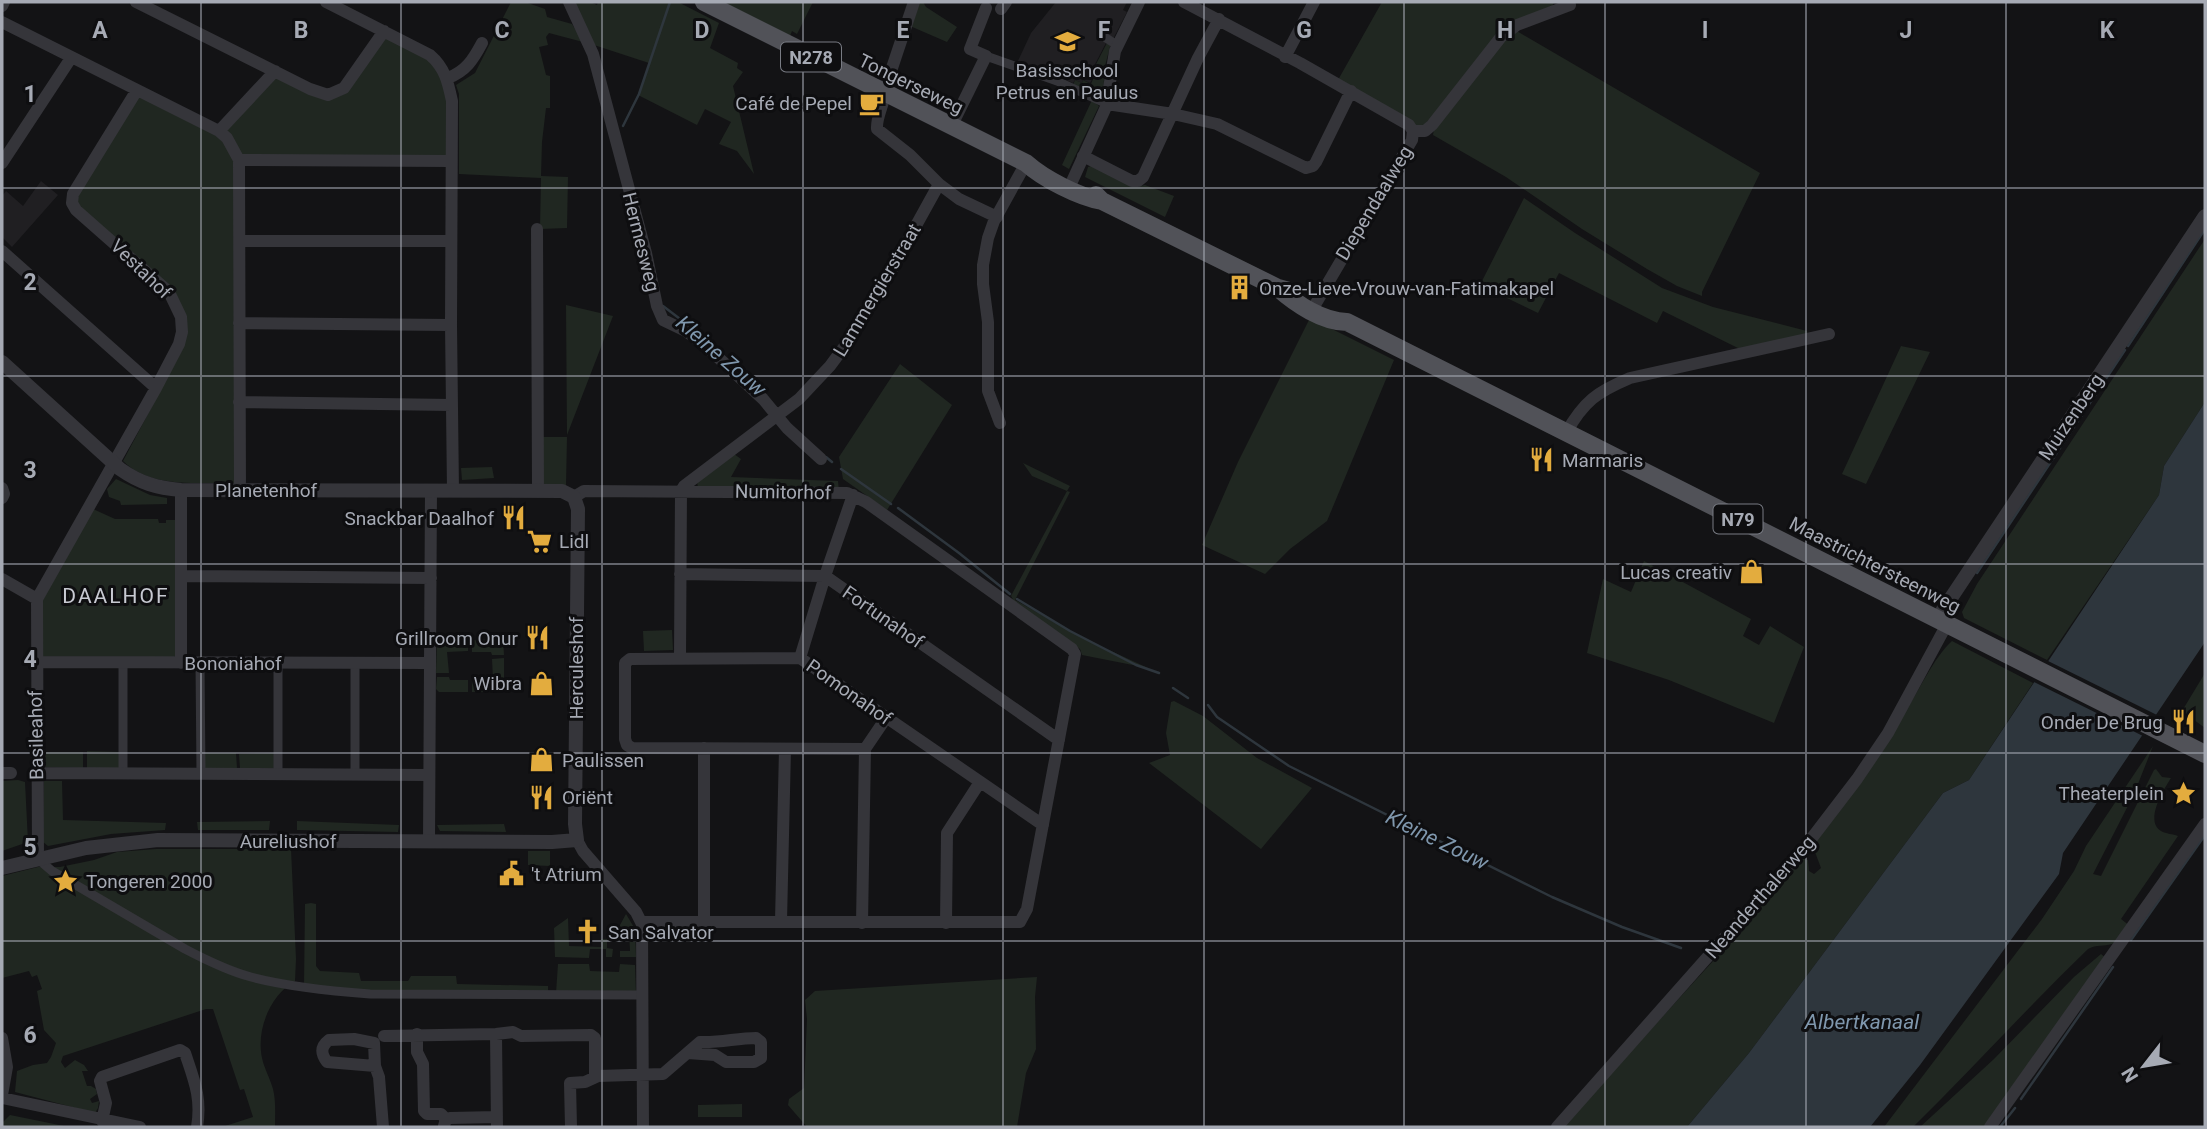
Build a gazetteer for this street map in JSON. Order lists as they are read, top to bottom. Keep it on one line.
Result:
{"streets":{"main road":["N278","Tongerseweg","N79","Maastrichtersteenweg"],"street":["Diependaalweg","Hermesweg","Vestahof","Lammergierstraat","Muizenberg","Planetenhof","Numitorhof","Fortunahof","Bononiahof","Herculeshof","Pomonahof","Basileahof","Aureliushof","Neanderthalerweg"]},"crossings":[["N278","Tongerseweg"],["N278","Diependaalweg"],["N278","Maastrichtersteenweg"],["Tongerseweg","Diependaalweg"],["Hermesweg","Lammergierstraat"],["Vestahof","Planetenhof"],["Vestahof","Basileahof"],["Lammergierstraat","Numitorhof"],["Muizenberg","Maastrichtersteenweg"],["Muizenberg","Neanderthalerweg"],["Planetenhof","Numitorhof"],["Planetenhof","Herculeshof"],["Planetenhof","Basileahof"],["Numitorhof","Fortunahof"],["Numitorhof","Herculeshof"],["Maastrichtersteenweg","Neanderthalerweg"],["Bononiahof","Basileahof"],["Herculeshof","Aureliushof"],["Basileahof","Aureliushof"]],"districts":["DAALHOF"],"water":["Kleine Zouw","Albertkanaal"],"places":{"school or university":["Basisschool Petrus en Paulus"],"cafe":["Café de Pepel"],"building":["Onze-Lieve-Vrouw-van-Fatimakapel"],"restaurant":["Marmaris","Snackbar Daalhof","Grillroom Onur","Onder De Brug","Oriënt"],"supermarket":["Lidl"],"shop":["Lucas creativ","Wibra","Paulissen"],"place":["Theaterplein","Tongeren 2000"],"public building":["'t Atrium"],"church":["San Salvator"]},"north":"bottom left","grid":{"columns":["A","B","C","D","E","F","G","H","I","J","K"],"rows":["1","2","3","4","5","6"]}}
